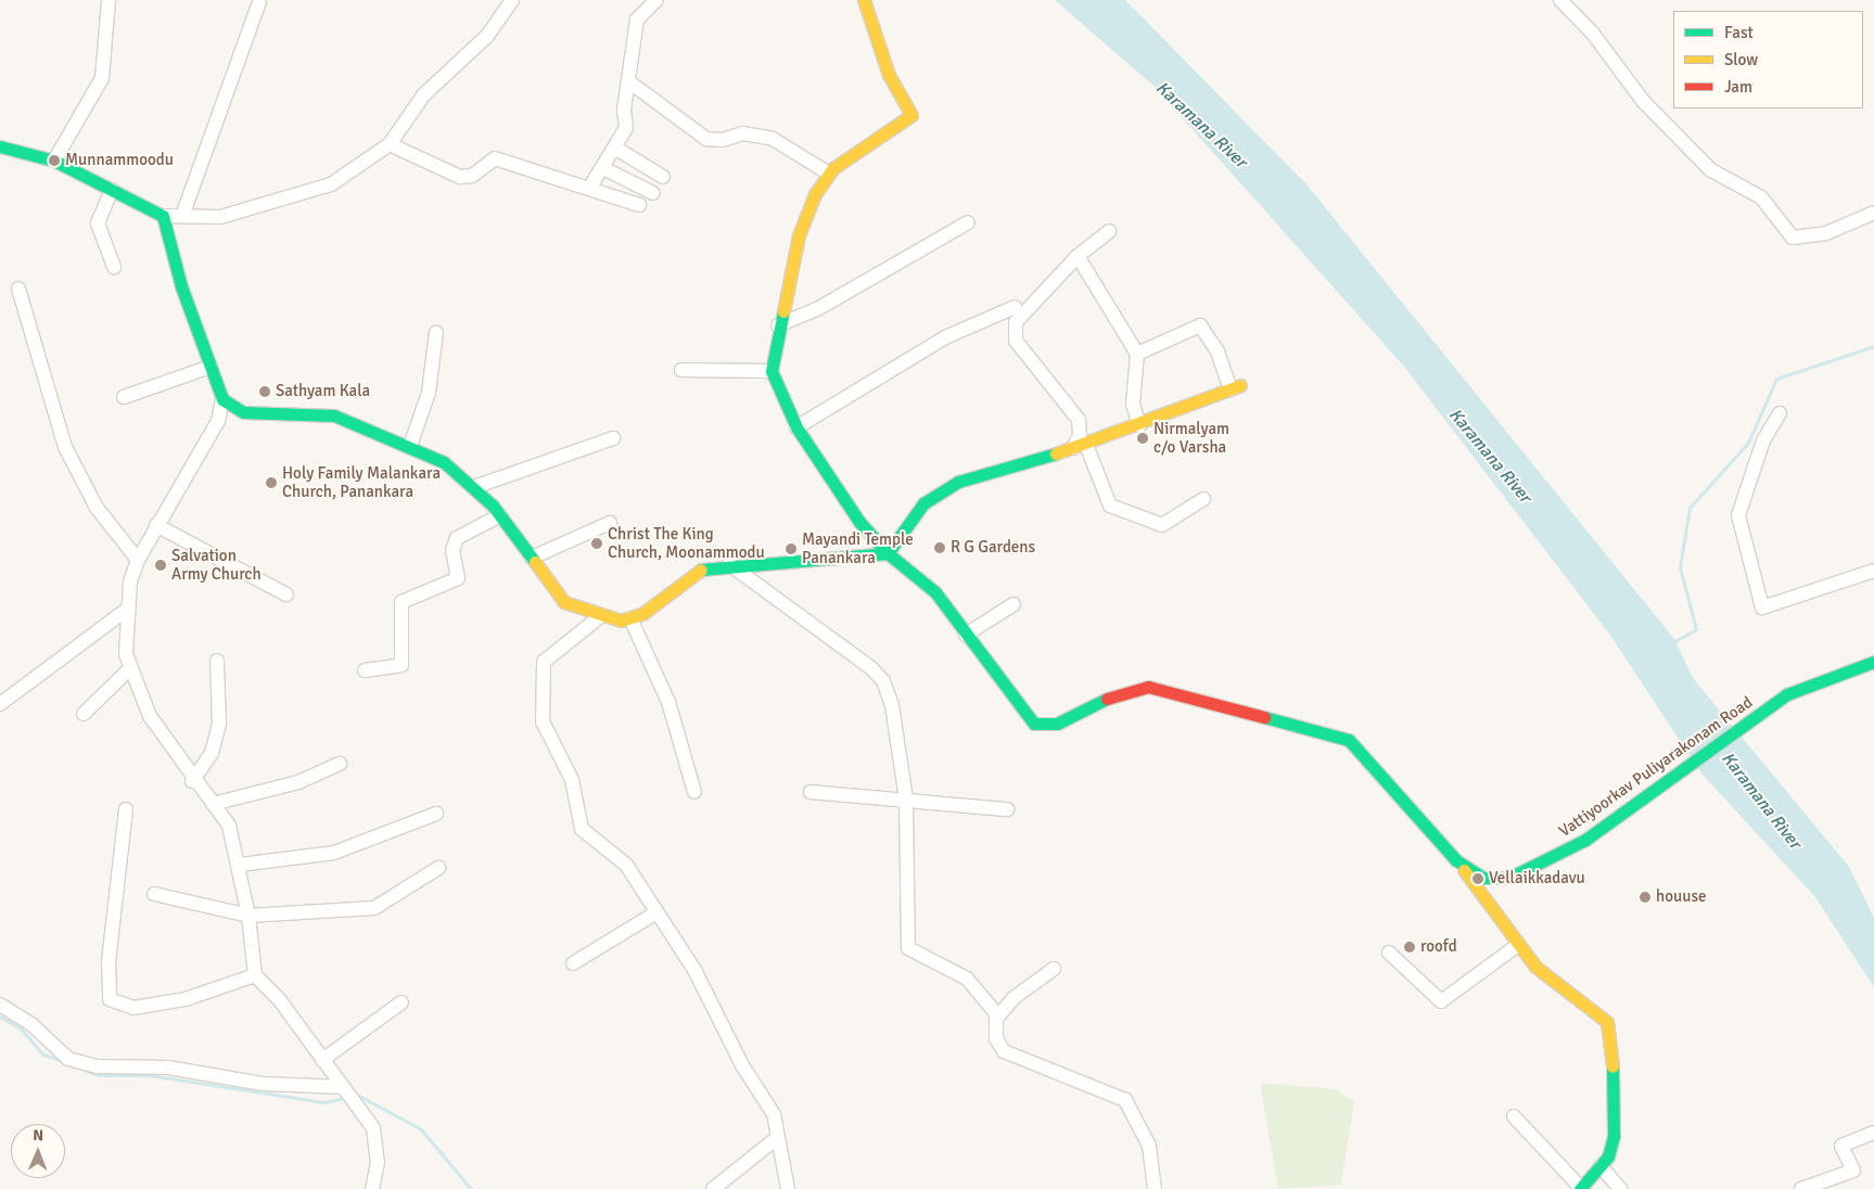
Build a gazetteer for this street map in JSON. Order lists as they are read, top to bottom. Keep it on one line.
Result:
{"streets":{"main road":["Vattiyoorkav Puliyarakonam Road"]},"water":["Karamana River"],"places":["Munnammoodu","Sathyam Kala","Nirmalyam c/o Varsha","Holy Family Malankara Church, Panankara","Christ The King Church, Moonammodu","R G Gardens","Mayandi Temple Panankara","Salvation Army Church","Vellaikkadavu","houuse","roofd"],"legend":["Fast","Slow","Jam"],"north":"top"}
